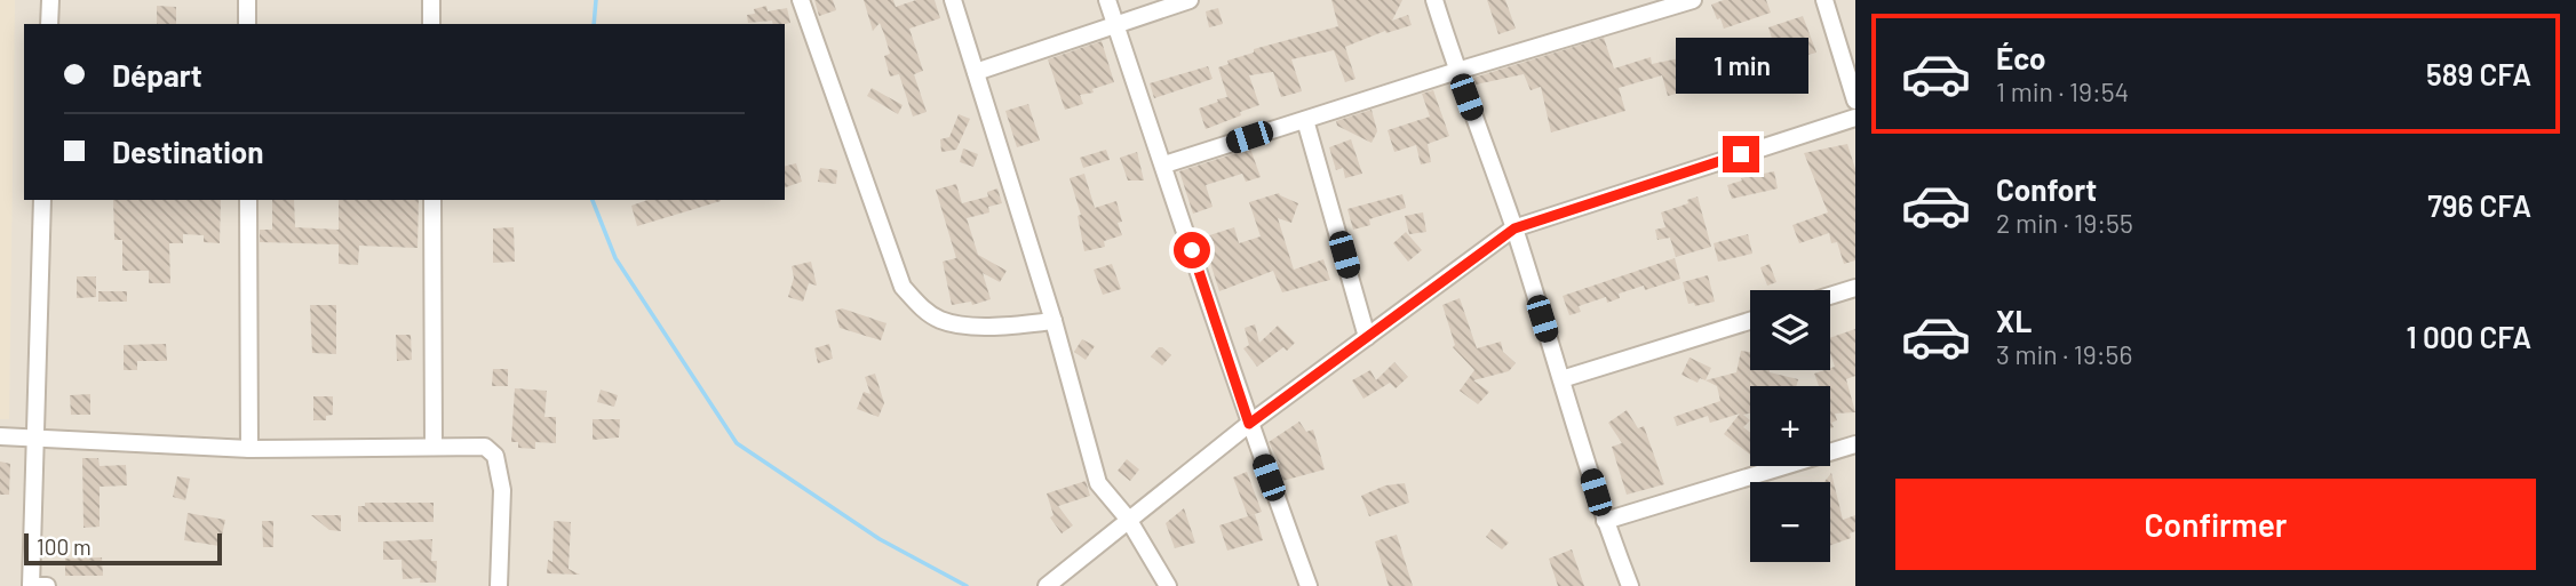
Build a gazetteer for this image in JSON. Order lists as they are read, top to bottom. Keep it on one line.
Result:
{"scale_bar":"100 m","page":{"list":[{"name":"Éco","note":"1 min · 19:54","value":"589 CFA"},{"name":"Confort","note":"2 min · 19:55","value":"796 CFA"},{"name":"XL","note":"3 min · 19:56","value":"1 000 CFA"}],"banner":["Départ","Destination"],"bubble":"1 min","map_buttons":["+","−"],"buttons":"Confirmer","scale":"100 m"}}
